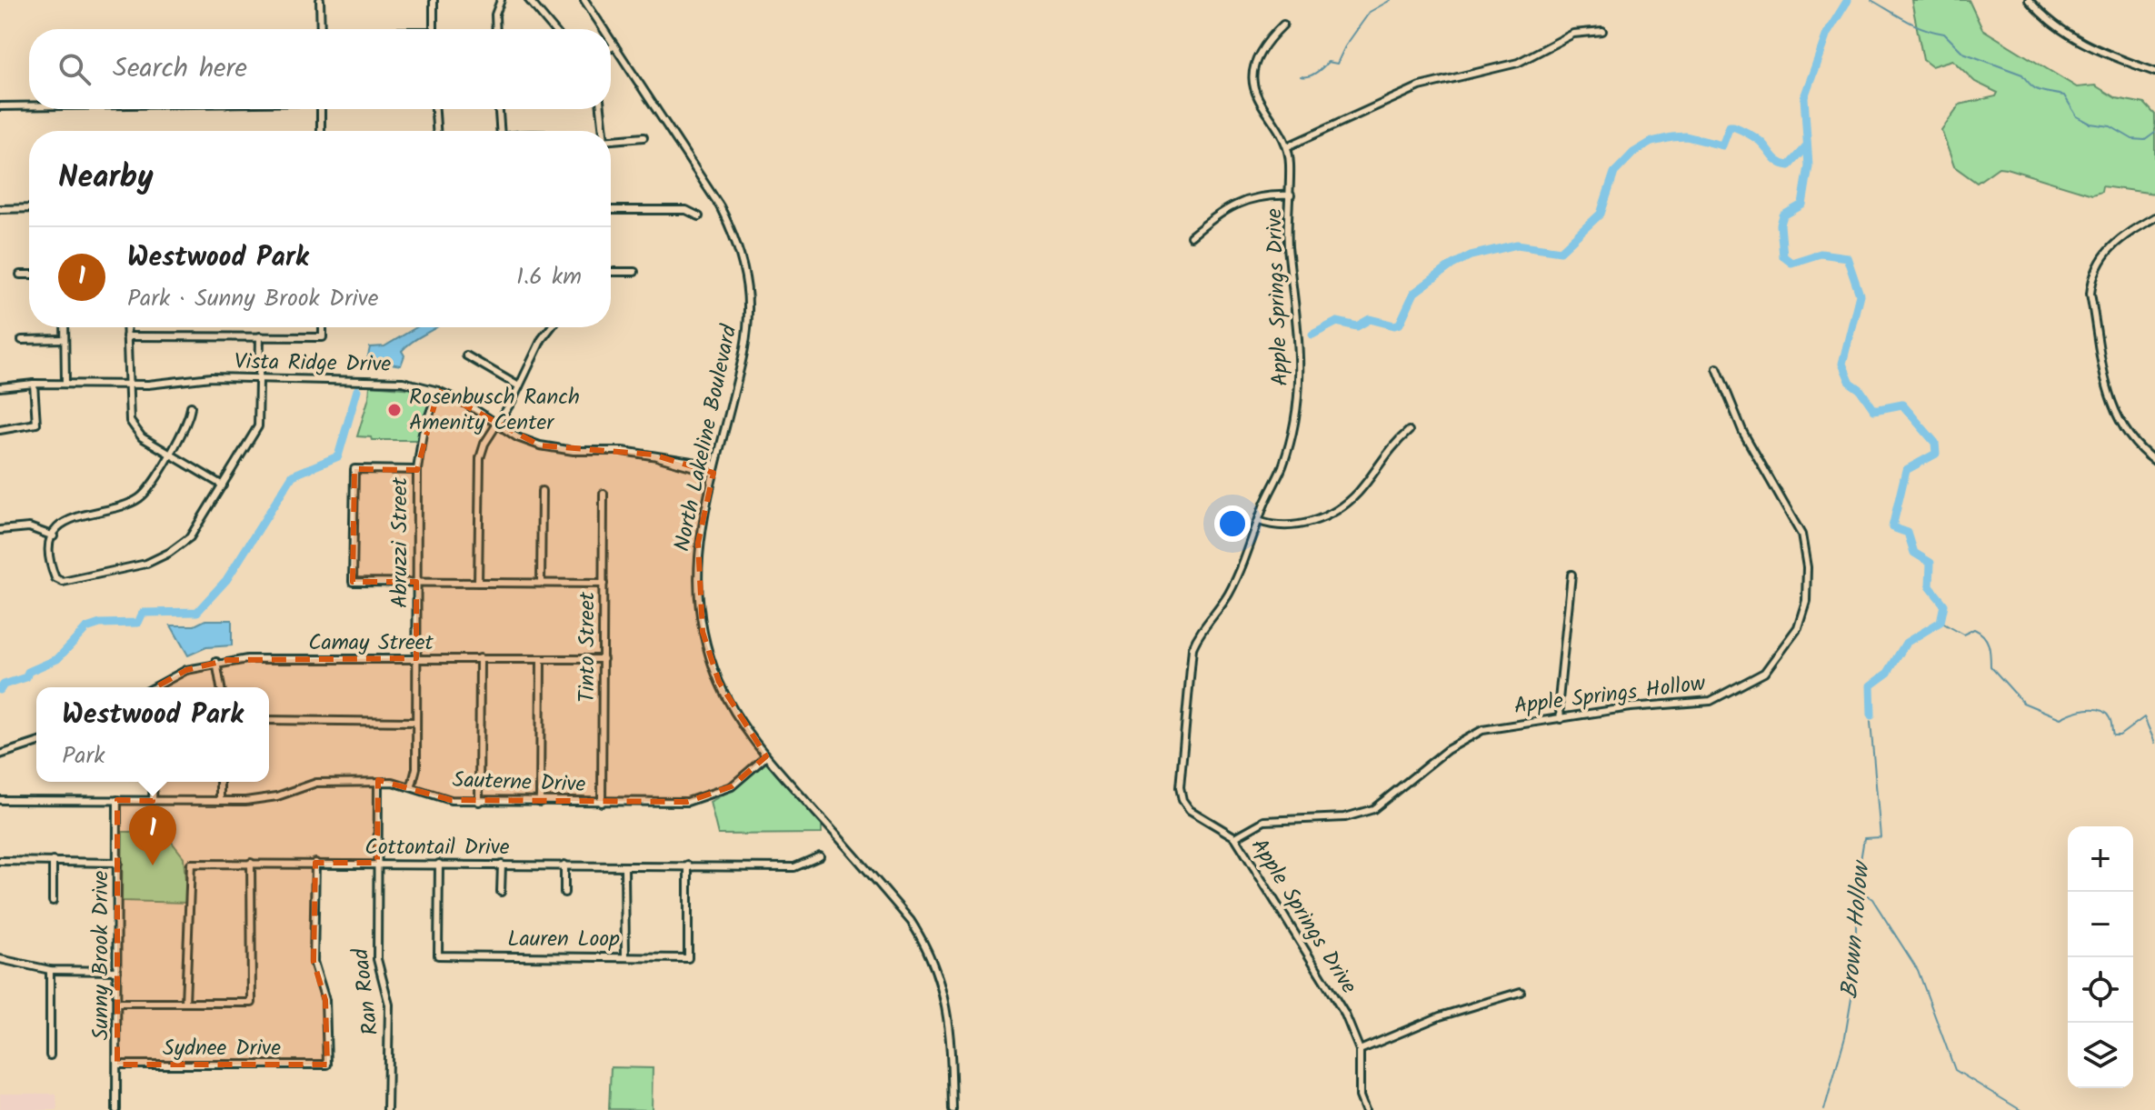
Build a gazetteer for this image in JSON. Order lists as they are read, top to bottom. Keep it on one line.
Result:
{"streets":{"street":["Apple Springs Drive","Vista Ridge Drive","North Lakeline Boulevard","Abruzzi Street","Camay Street","Tinto Street","Apple Springs Hollow","Sauterne Drive","Cottontail Drive","Lauren Loop","Sunny Brook Drive","Ran Road","Sydnee Drive"]},"crossings":[["Apple Springs Drive","Apple Springs Hollow"],["Vista Ridge Drive","North Lakeline Boulevard"],["Vista Ridge Drive","Abruzzi Street"],["North Lakeline Boulevard","Sauterne Drive"],["Abruzzi Street","Camay Street"],["Abruzzi Street","Sauterne Drive"],["Camay Street","Tinto Street"],["Tinto Street","Sauterne Drive"],["Sauterne Drive","Sunny Brook Drive"],["Sauterne Drive","Ran Road"],["Cottontail Drive","Lauren Loop"],["Cottontail Drive","Ran Road"],["Cottontail Drive","Sydnee Drive"],["Sunny Brook Drive","Sydnee Drive"]],"water":["Brown Hollow"],"places":["Rosenbusch Ranch Amenity Center"],"page":{"search":"Search here","heading":"Nearby","list":[{"mark":"1","name":"Westwood Park","note":"Park · Sunny Brook Drive","value":"1.6 km"}],"popup":["Westwood Park","Park"],"pins":"1","map_buttons":["+","−"]}}
